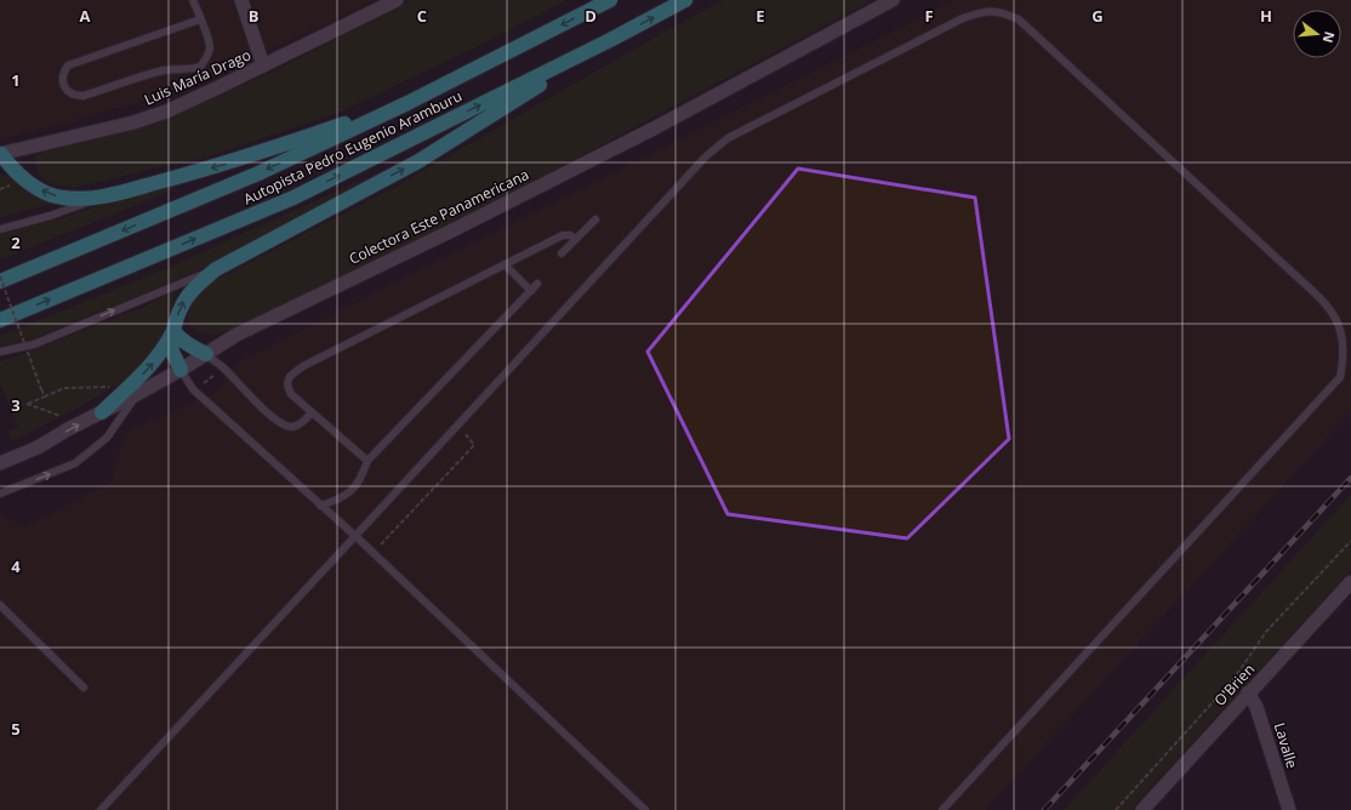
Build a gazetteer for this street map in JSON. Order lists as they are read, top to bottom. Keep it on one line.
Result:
{"streets":{"highway":["Autopista Pedro Eugenio Aramburu"],"street":["Luis María Drago","Colectora Este Panamericana","O'Brien","Lavalle"]},"crossings":[["O'Brien","Lavalle"]],"north":"right","grid":{"columns":["A","B","C","D","E","F","G","H"],"rows":["1","2","3","4","5"]}}
